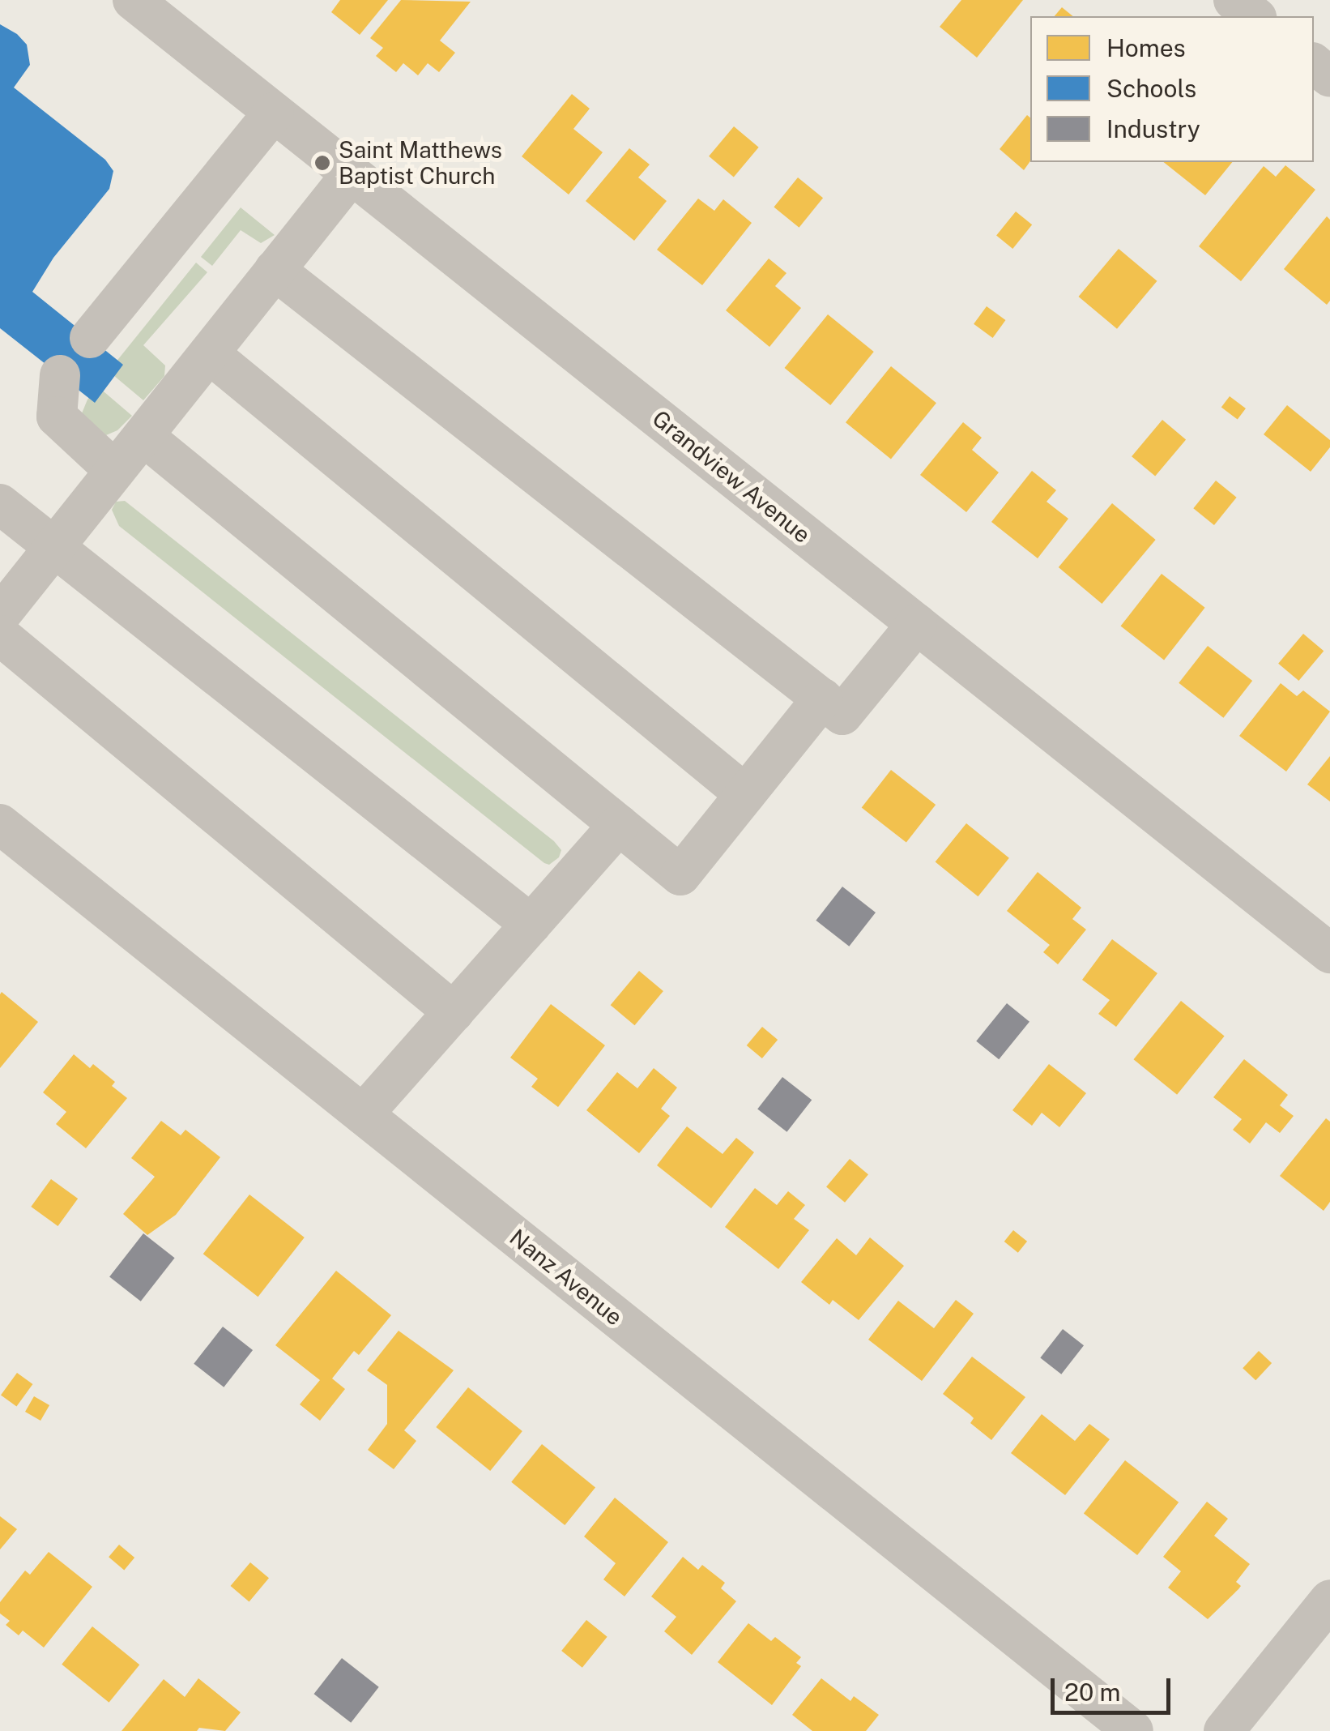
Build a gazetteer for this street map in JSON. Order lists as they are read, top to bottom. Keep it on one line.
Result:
{"streets":{"street":["Grandview Avenue","Nanz Avenue"]},"places":["Saint Matthews Baptist Church"],"legend":["Homes","Schools","Industry"],"scale_bar":"20 m"}
